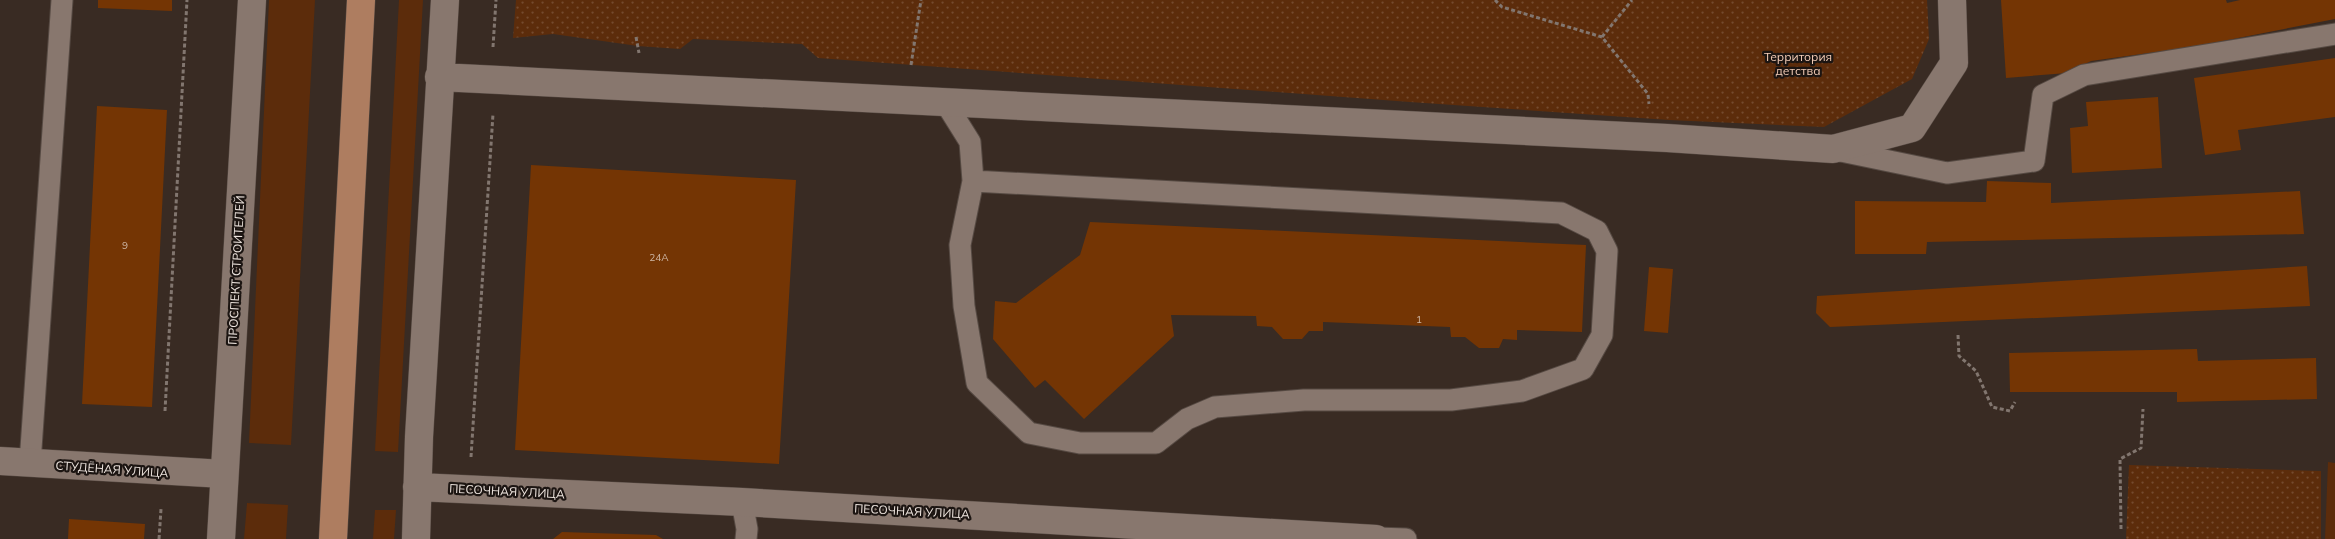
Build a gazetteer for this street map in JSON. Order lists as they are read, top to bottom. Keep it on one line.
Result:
{"streets":{"street":["ПРОСПЕКТ СТРОИТЕЛЕЙ","СТУДЁНАЯ УЛИЦА","ПЕСОЧНАЯ УЛИЦА"]},"crossings":[["ПРОСПЕКТ СТРОИТЕЛЕЙ","СТУДЁНАЯ УЛИЦА"]],"parks":["Территория детства"],"house_numbers":["9","24А","1"]}
